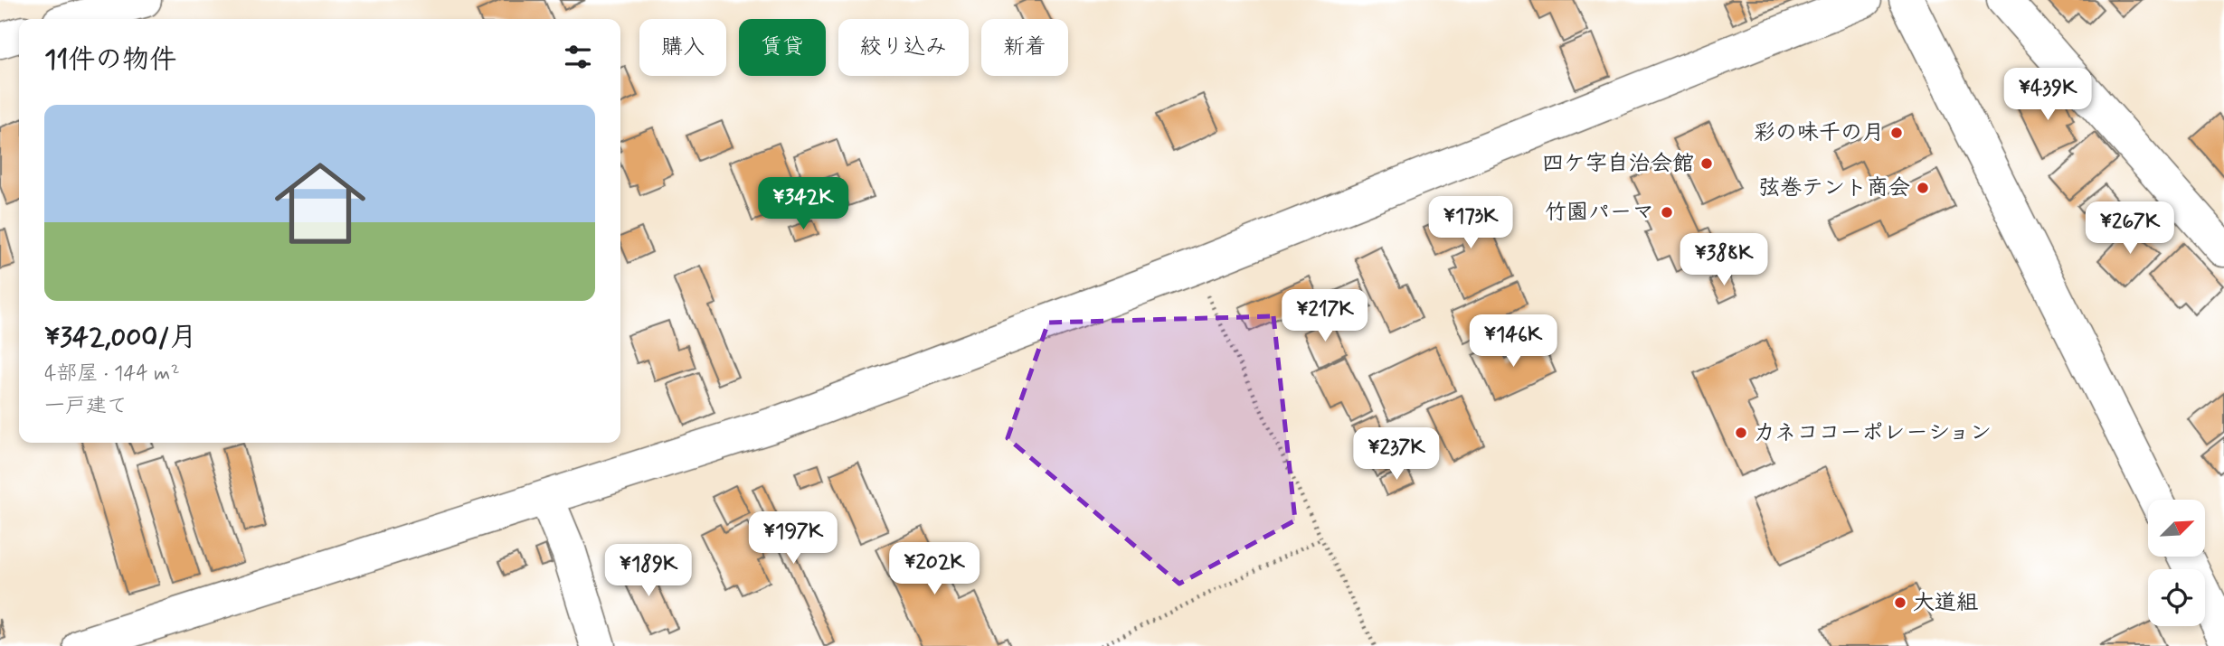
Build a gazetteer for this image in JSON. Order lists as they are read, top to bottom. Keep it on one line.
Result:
{"places":["彩の味千の月","四ケ字自治会館","弦巻テント商会","竹園パーマ","カネココーポレーション","大道組"],"north":"top right","page":{"chip":["購入","賃貸","絞り込み","新着"],"heading":"11件の物件","price":["¥439K","¥342K","¥173K","¥267K","¥388K","¥217K","¥146K","¥237K","¥197K","¥202K","¥189K"],"list":[{"name":"¥342,000/月","note":"4部屋 · 144 m² · 一戸建て"}]}}
